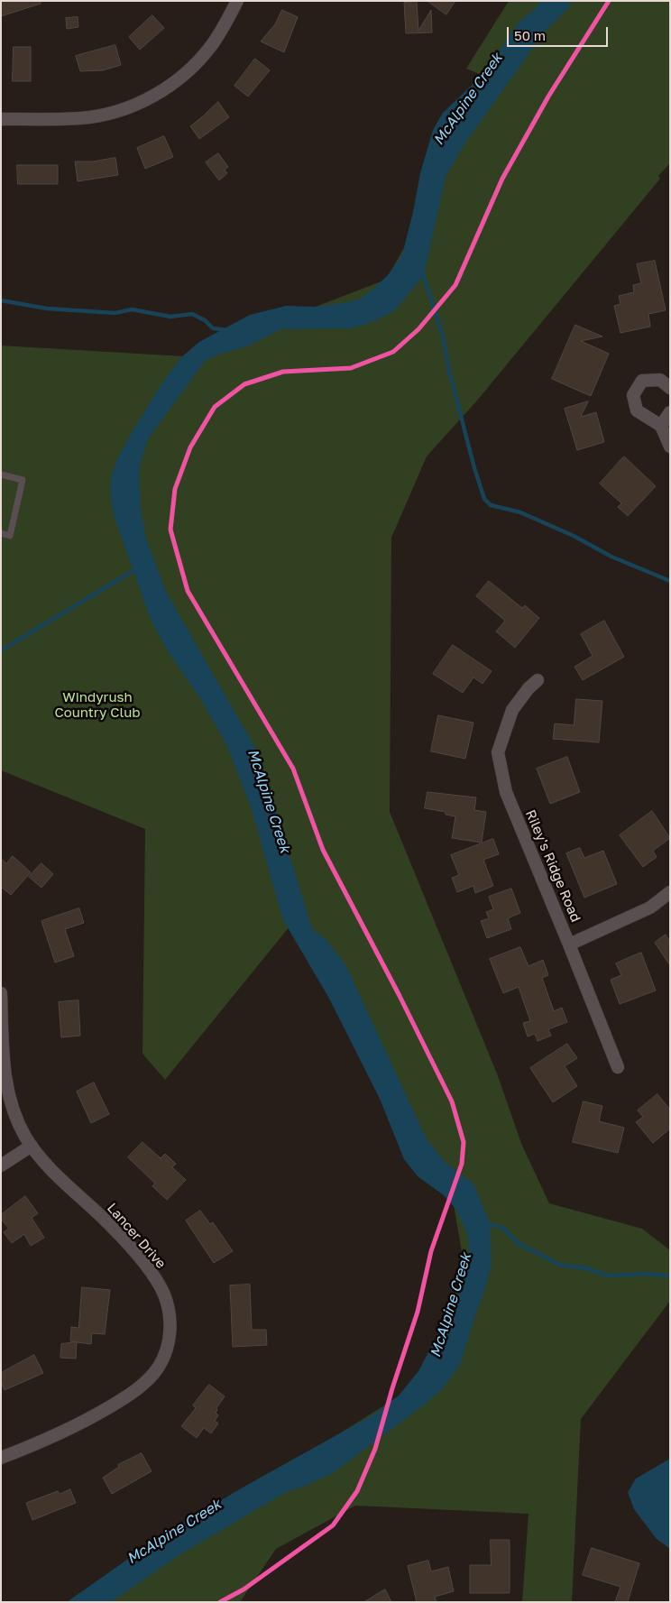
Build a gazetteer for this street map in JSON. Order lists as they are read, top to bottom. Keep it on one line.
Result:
{"streets":{"street":["Riley's Ridge Road","Lancer Drive"]},"water":["McAlpine Creek"],"parks":["Windyrush Country Club"],"scale_bar":"50 m"}
